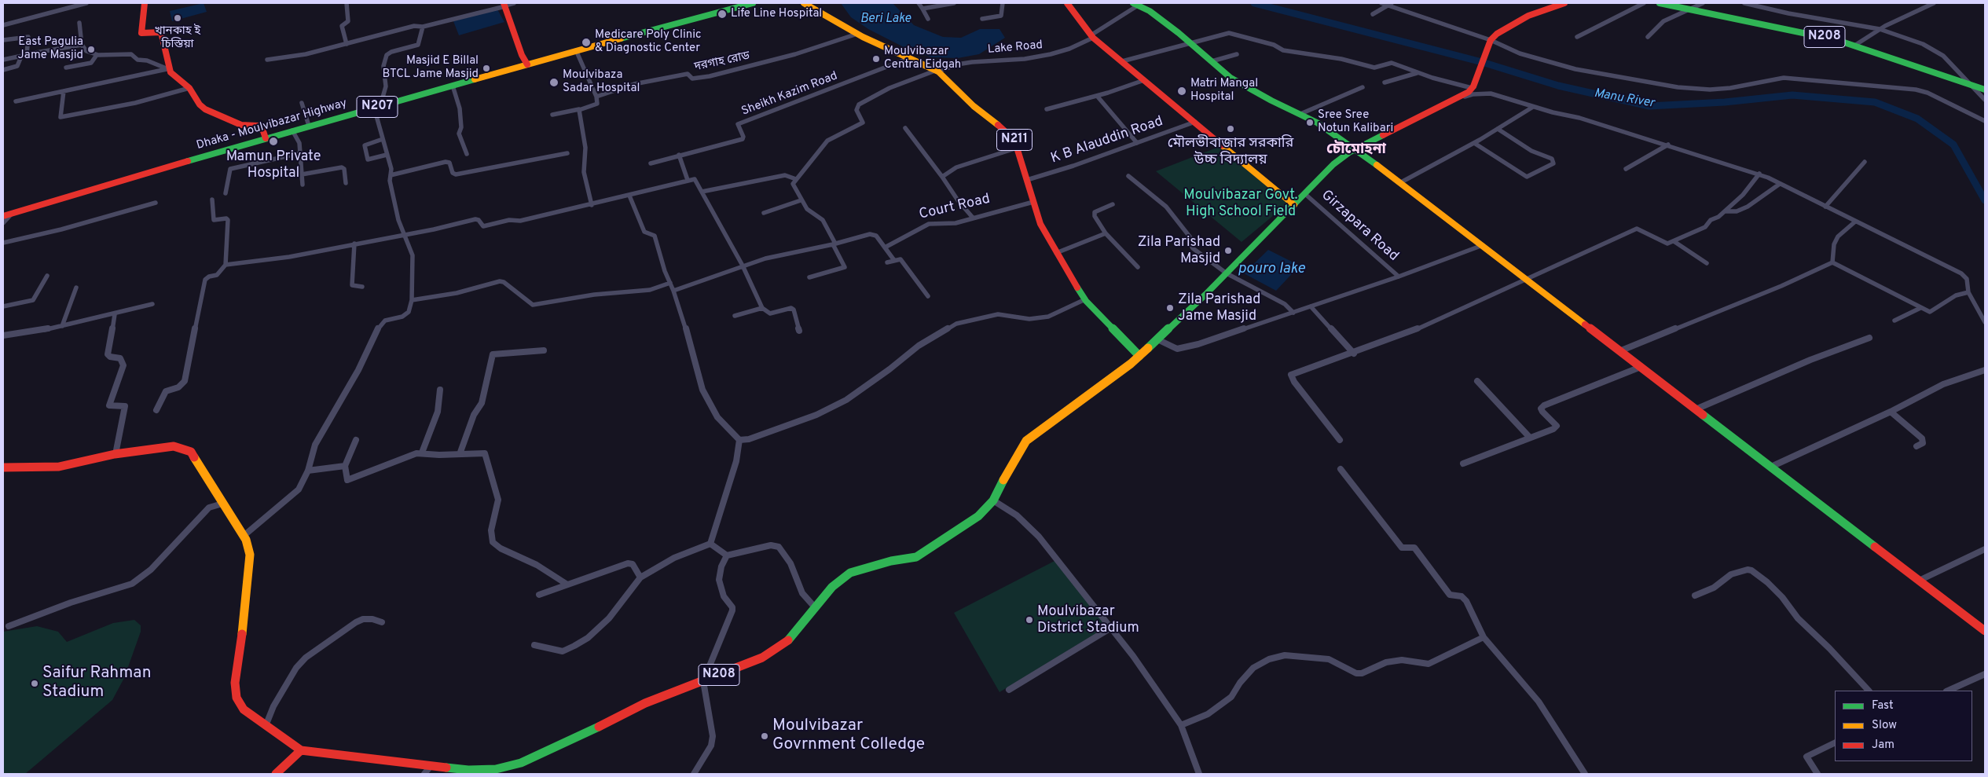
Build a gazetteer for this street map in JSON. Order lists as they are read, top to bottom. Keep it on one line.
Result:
{"streets":{"main road":["N208","N207","Dhaka - Moulvibazar Highway","N211"],"street":["Lake Road","দরগাহ রোড","Sheikh Kazim Road","K B Alauddin Road","Court Road","Girzapara Road"]},"crossings":[["N208","N211"],["N208","Girzapara Road"],["Lake Road","N211"],["দরগাহ রোড","N211"],["Sheikh Kazim Road","N211"],["N211","K B Alauddin Road"],["N211","Court Road"]],"districts":["চৌমোহনা"],"water":["Beri Lake","Manu River","pouro lake"],"parks":["Moulvibazar Govt. High School Field"],"places":["Life Line Hospital","খানকাহ ই চিস্তিয়া","Medicare Poly Clinic & Diagnostic Center","East Pagulia Jame Masjid","Moulvibazar Central Eidgah","Masjid E Billal BTCL Jame Masjid","Moulvibaza Sadar Hospital","Matri Mangal Hospital","Sree Sree Notun Kalibari","মৌলভীবাজার সরকারি উচ্চ বিদ্যালয়","Mamun Private Hospital","Zila Parishad Masjid","Zila Parishad Jame Masjid","Moulvibazar District Stadium","Saifur Rahman Stadium","Moulvibazar Govrnment Colledge"],"legend":["Fast","Slow","Jam"]}
